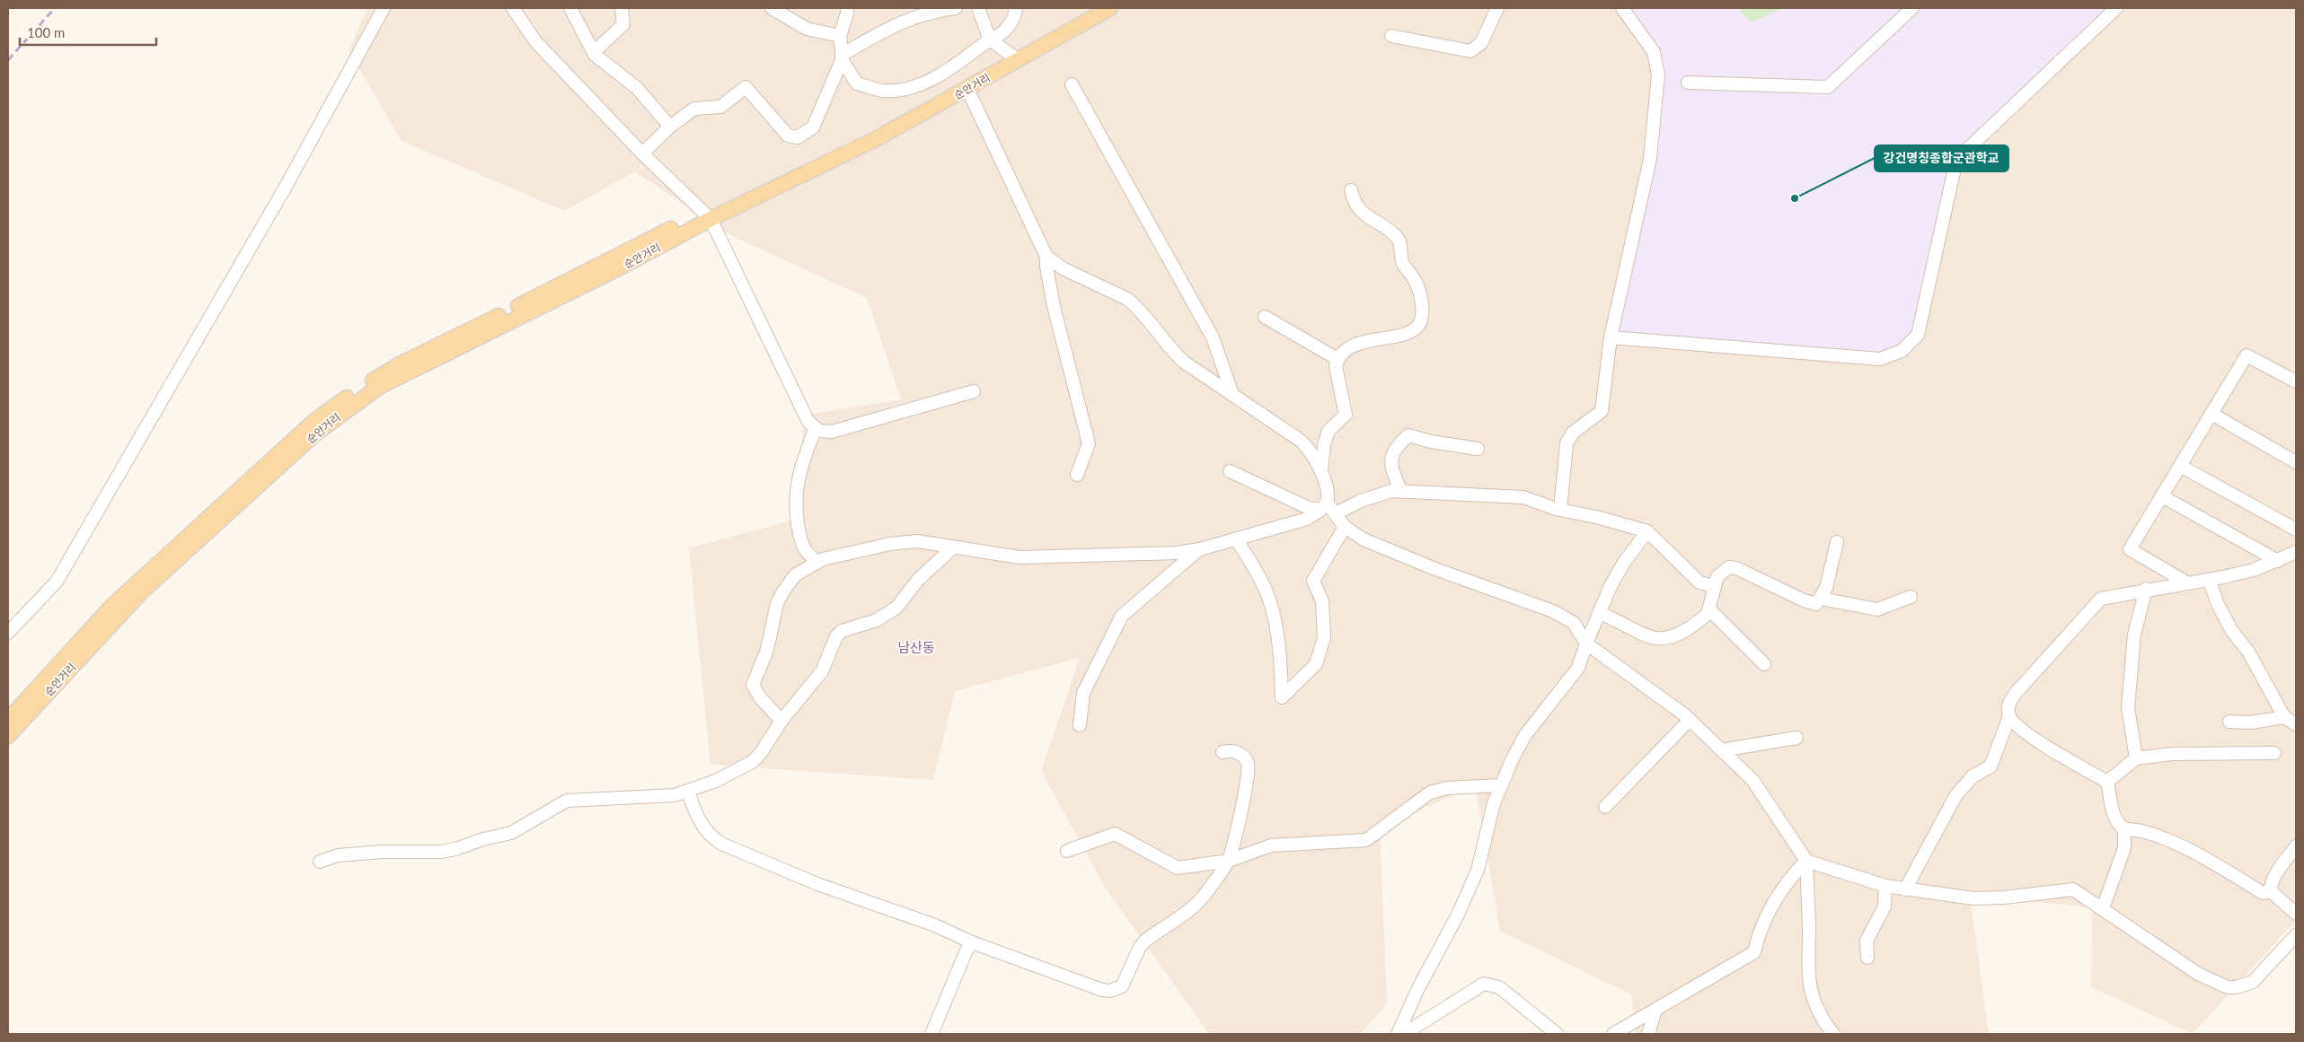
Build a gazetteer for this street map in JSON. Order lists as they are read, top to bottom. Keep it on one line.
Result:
{"streets":{"main road":["순안거리"]},"districts":["남산동"],"places":["강건명칭종합군관학교"],"scale_bar":"100 m"}
